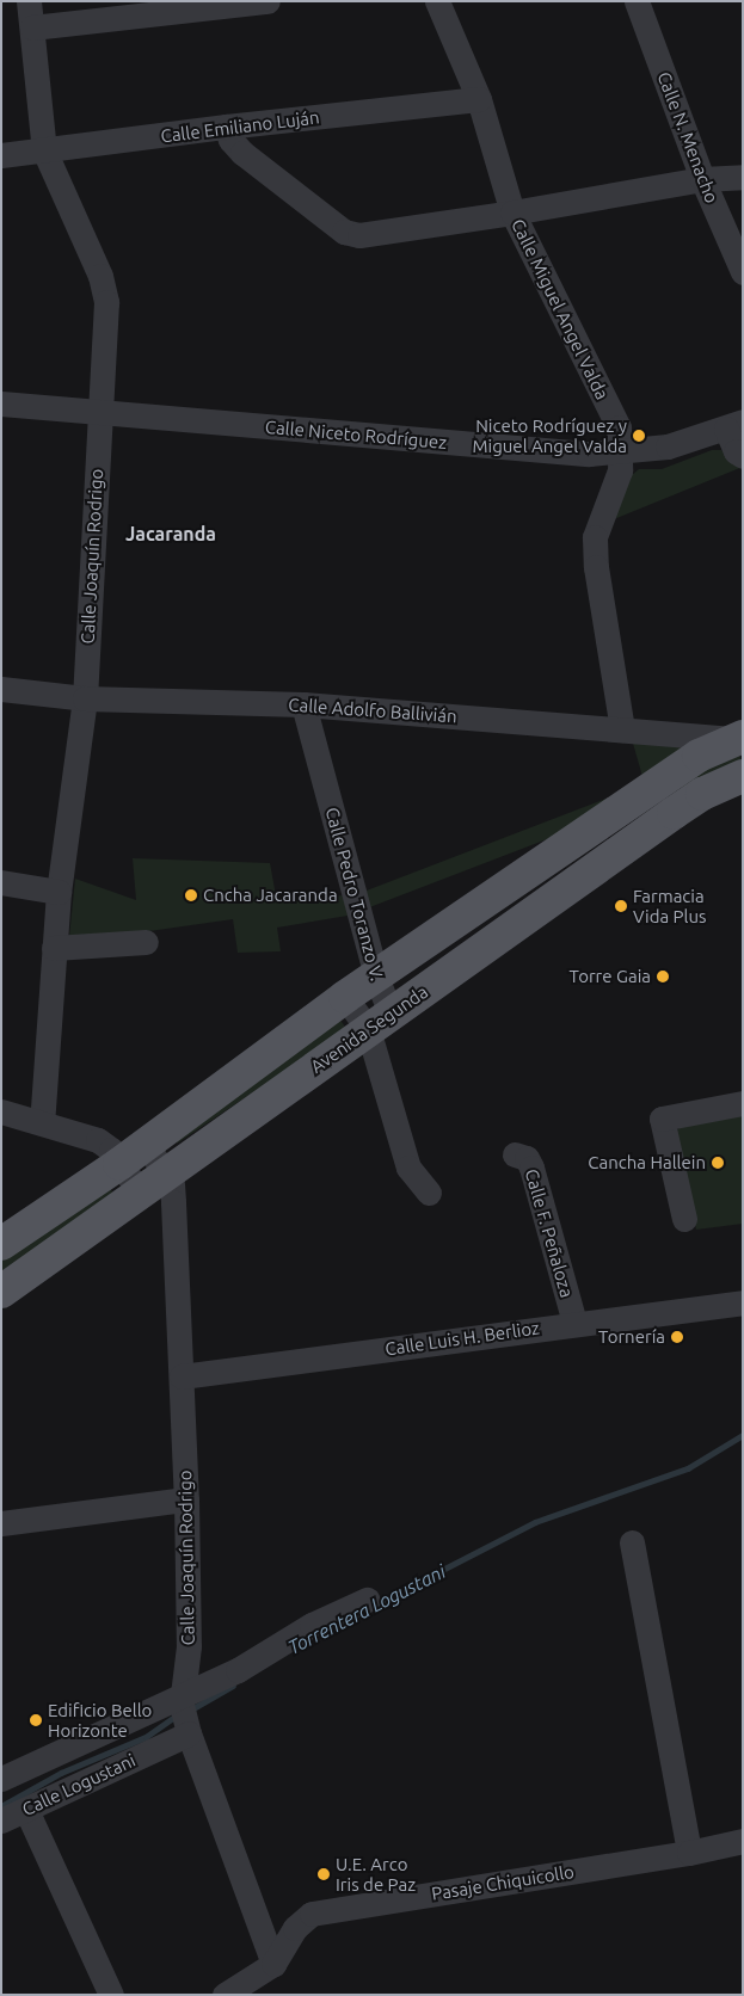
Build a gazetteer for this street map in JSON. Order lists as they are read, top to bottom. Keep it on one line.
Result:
{"streets":{"main road":["Avenida Segunda"],"street":["Calle Emiliano Luján","Calle N. Menacho","Calle Miguel Angel Valda","Calle Niceto Rodríguez","Calle Joaquín Rodrigo","Calle Adolfo Ballivián","Calle Pedro Toranzo V.","Calle F. Peñaloza","Calle Luis H. Berlioz","Calle Logustani","Pasaje Chiquicollo"]},"crossings":[["Calle Emiliano Luján","Calle Miguel Angel Valda"],["Calle Emiliano Luján","Calle Joaquín Rodrigo"],["Calle Miguel Angel Valda","Calle Niceto Rodríguez"],["Calle Miguel Angel Valda","Calle Adolfo Ballivián"],["Calle Niceto Rodríguez","Calle Joaquín Rodrigo"],["Calle Joaquín Rodrigo","Calle Adolfo Ballivián"],["Calle Joaquín Rodrigo","Avenida Segunda"],["Calle Joaquín Rodrigo","Calle Luis H. Berlioz"],["Calle Joaquín Rodrigo","Calle Logustani"],["Calle Joaquín Rodrigo","Pasaje Chiquicollo"],["Calle Adolfo Ballivián","Calle Pedro Toranzo V."],["Calle Pedro Toranzo V.","Avenida Segunda"],["Calle F. Peñaloza","Calle Luis H. Berlioz"]],"districts":["Jacaranda"],"water":["Torrentera Logustani"],"places":["Niceto Rodríguez y Miguel Angel Valda","Cncha Jacaranda","Farmacia Vida Plus","Torre Gaia","Cancha Hallein","Tornería","Edificio Bello Horizonte","U.E. Arco Iris de Paz"]}
